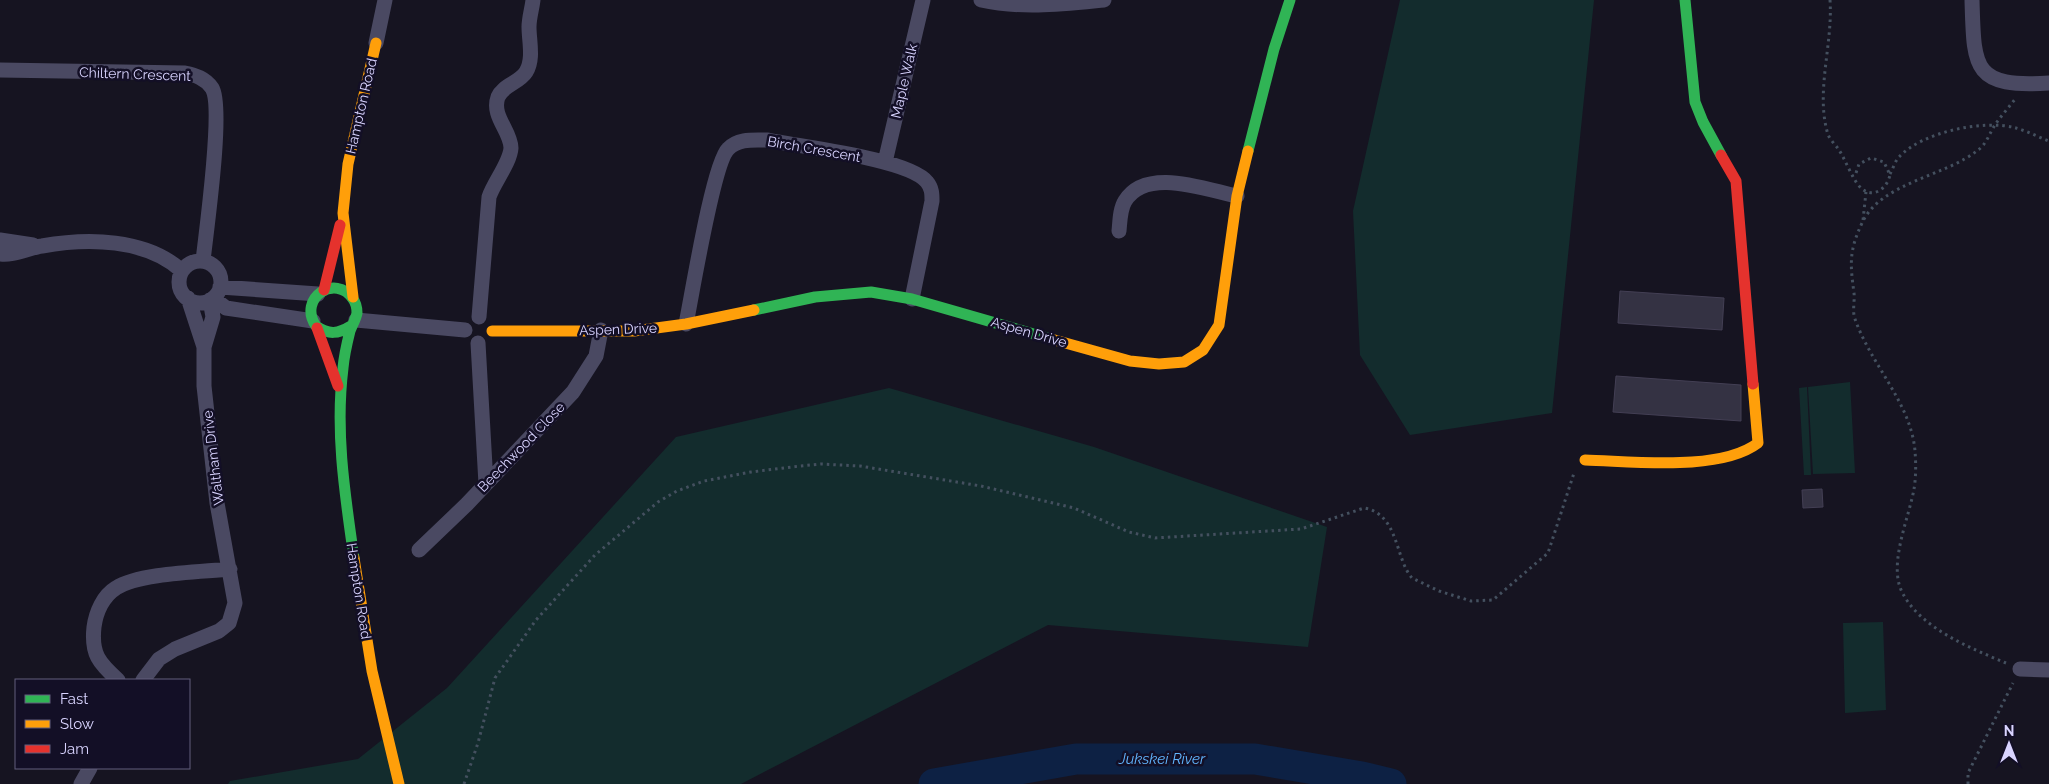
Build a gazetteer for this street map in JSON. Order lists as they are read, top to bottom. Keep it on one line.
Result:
{"streets":{"street":["Chiltern Crescent","Maple Walk","Hampton Road","Birch Crescent","Aspen Drive","Beechwood Close","Waltham Drive"]},"crossings":[["Chiltern Crescent","Waltham Drive"],["Maple Walk","Birch Crescent"],["Birch Crescent","Aspen Drive"],["Aspen Drive","Beechwood Close"]],"water":["Jukskei River"],"legend":["Fast","Slow","Jam"],"north":"top"}
